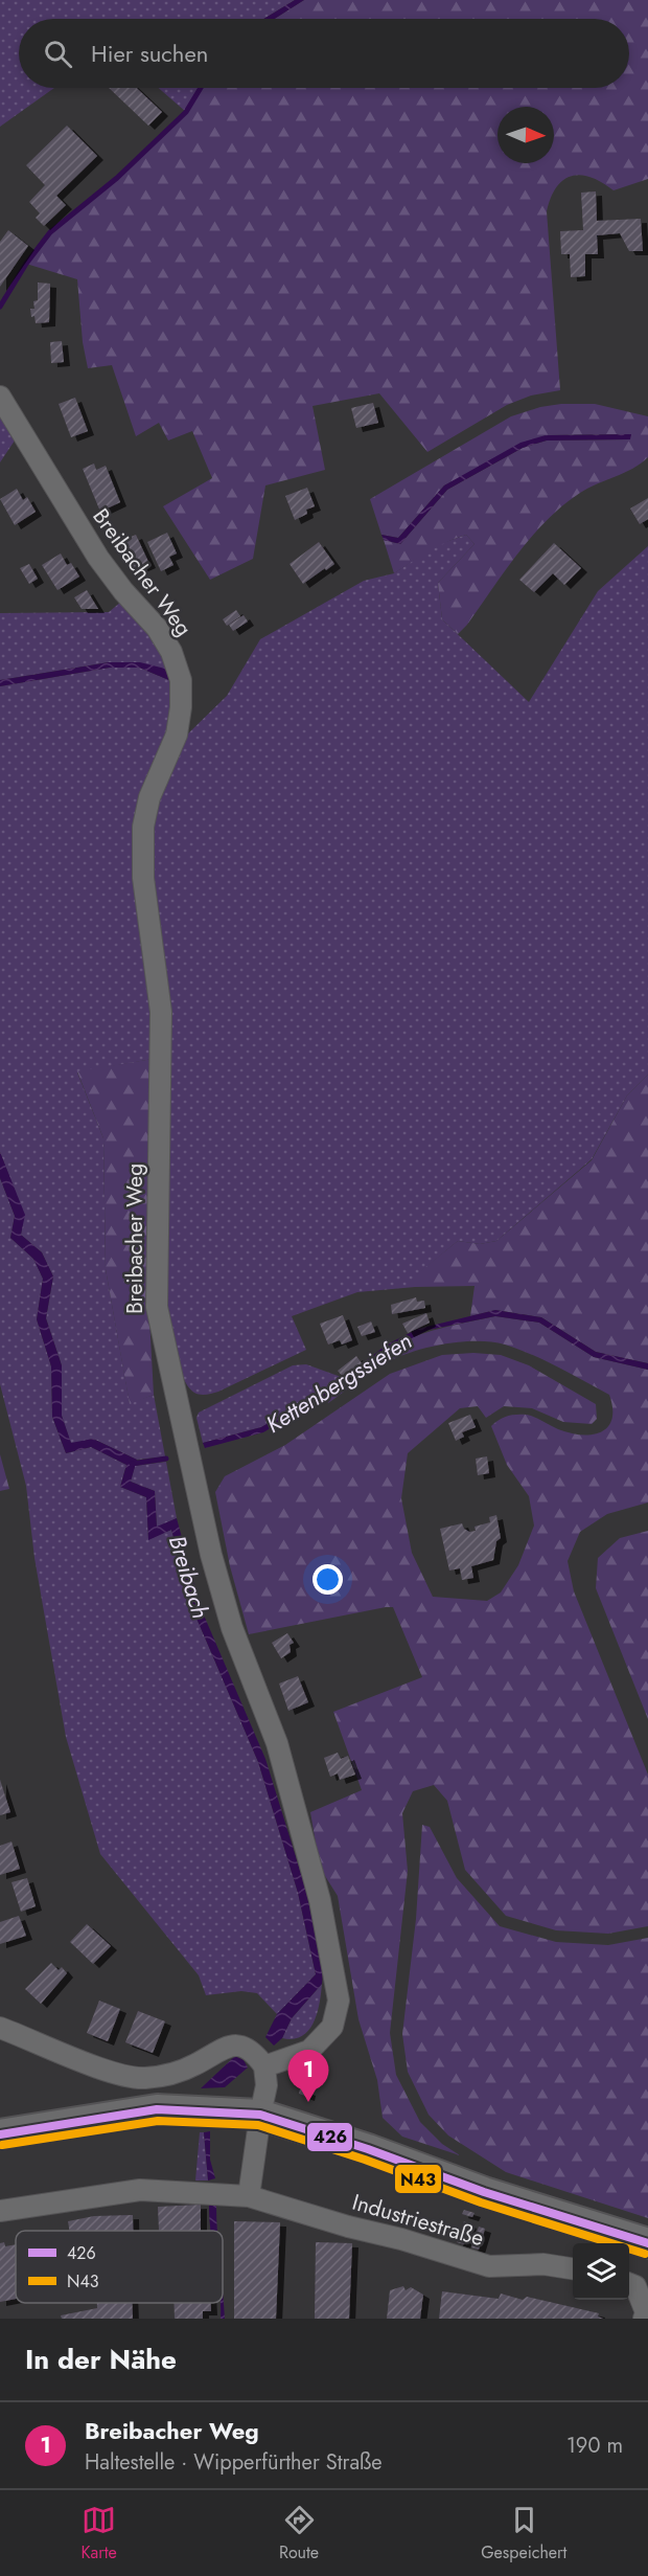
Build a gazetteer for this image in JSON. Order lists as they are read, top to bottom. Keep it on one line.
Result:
{"streets":{"street":["Breibacher Weg","Industriestraße"]},"water":["Kettenbergssiefen","Breibach"],"lines":["transit line 426","transit line N43"],"legend":["426","N43"],"north":"right","page":{"search":"Hier suchen","pins":"1","heading":"In der Nähe","list":[{"mark":"1","name":"Breibacher Weg","note":"Haltestelle · Wipperfürther Straße","value":"190 m"}],"nav":["Karte","Route","Gespeichert"]}}
